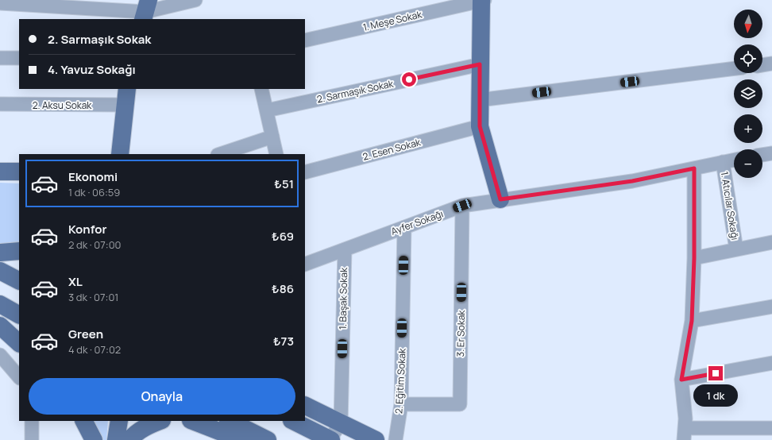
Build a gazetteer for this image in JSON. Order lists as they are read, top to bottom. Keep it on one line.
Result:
{"streets":{"street":["1. Meşe Sokak","2. Sarmaşık Sokak","2. Aksu Sokak","2. Esen Sokak","1. Atıcılar Sokağı","Ayfer Sokağı","1. Başak Sokak","3. Er Sokak","2. Eğitim Sokak"]},"crossings":[["1. Atıcılar Sokağı","Ayfer Sokağı"],["Ayfer Sokağı","1. Başak Sokak"],["Ayfer Sokağı","3. Er Sokak"],["Ayfer Sokağı","2. Eğitim Sokak"],["3. Er Sokak","2. Eğitim Sokak"]],"north":"bottom","page":{"map_buttons":["+","−"],"banner":["2. Sarmaşık Sokak","4. Yavuz Sokağı"],"list":[{"name":"Ekonomi","note":"1 dk · 06:59","value":"₺51"},{"name":"Konfor","note":"2 dk · 07:00","value":"₺69"},{"name":"XL","note":"3 dk · 07:01","value":"₺86"},{"name":"Green","note":"4 dk · 07:02","value":"₺73"}],"buttons":"Onayla","bubble":"1 dk"}}
